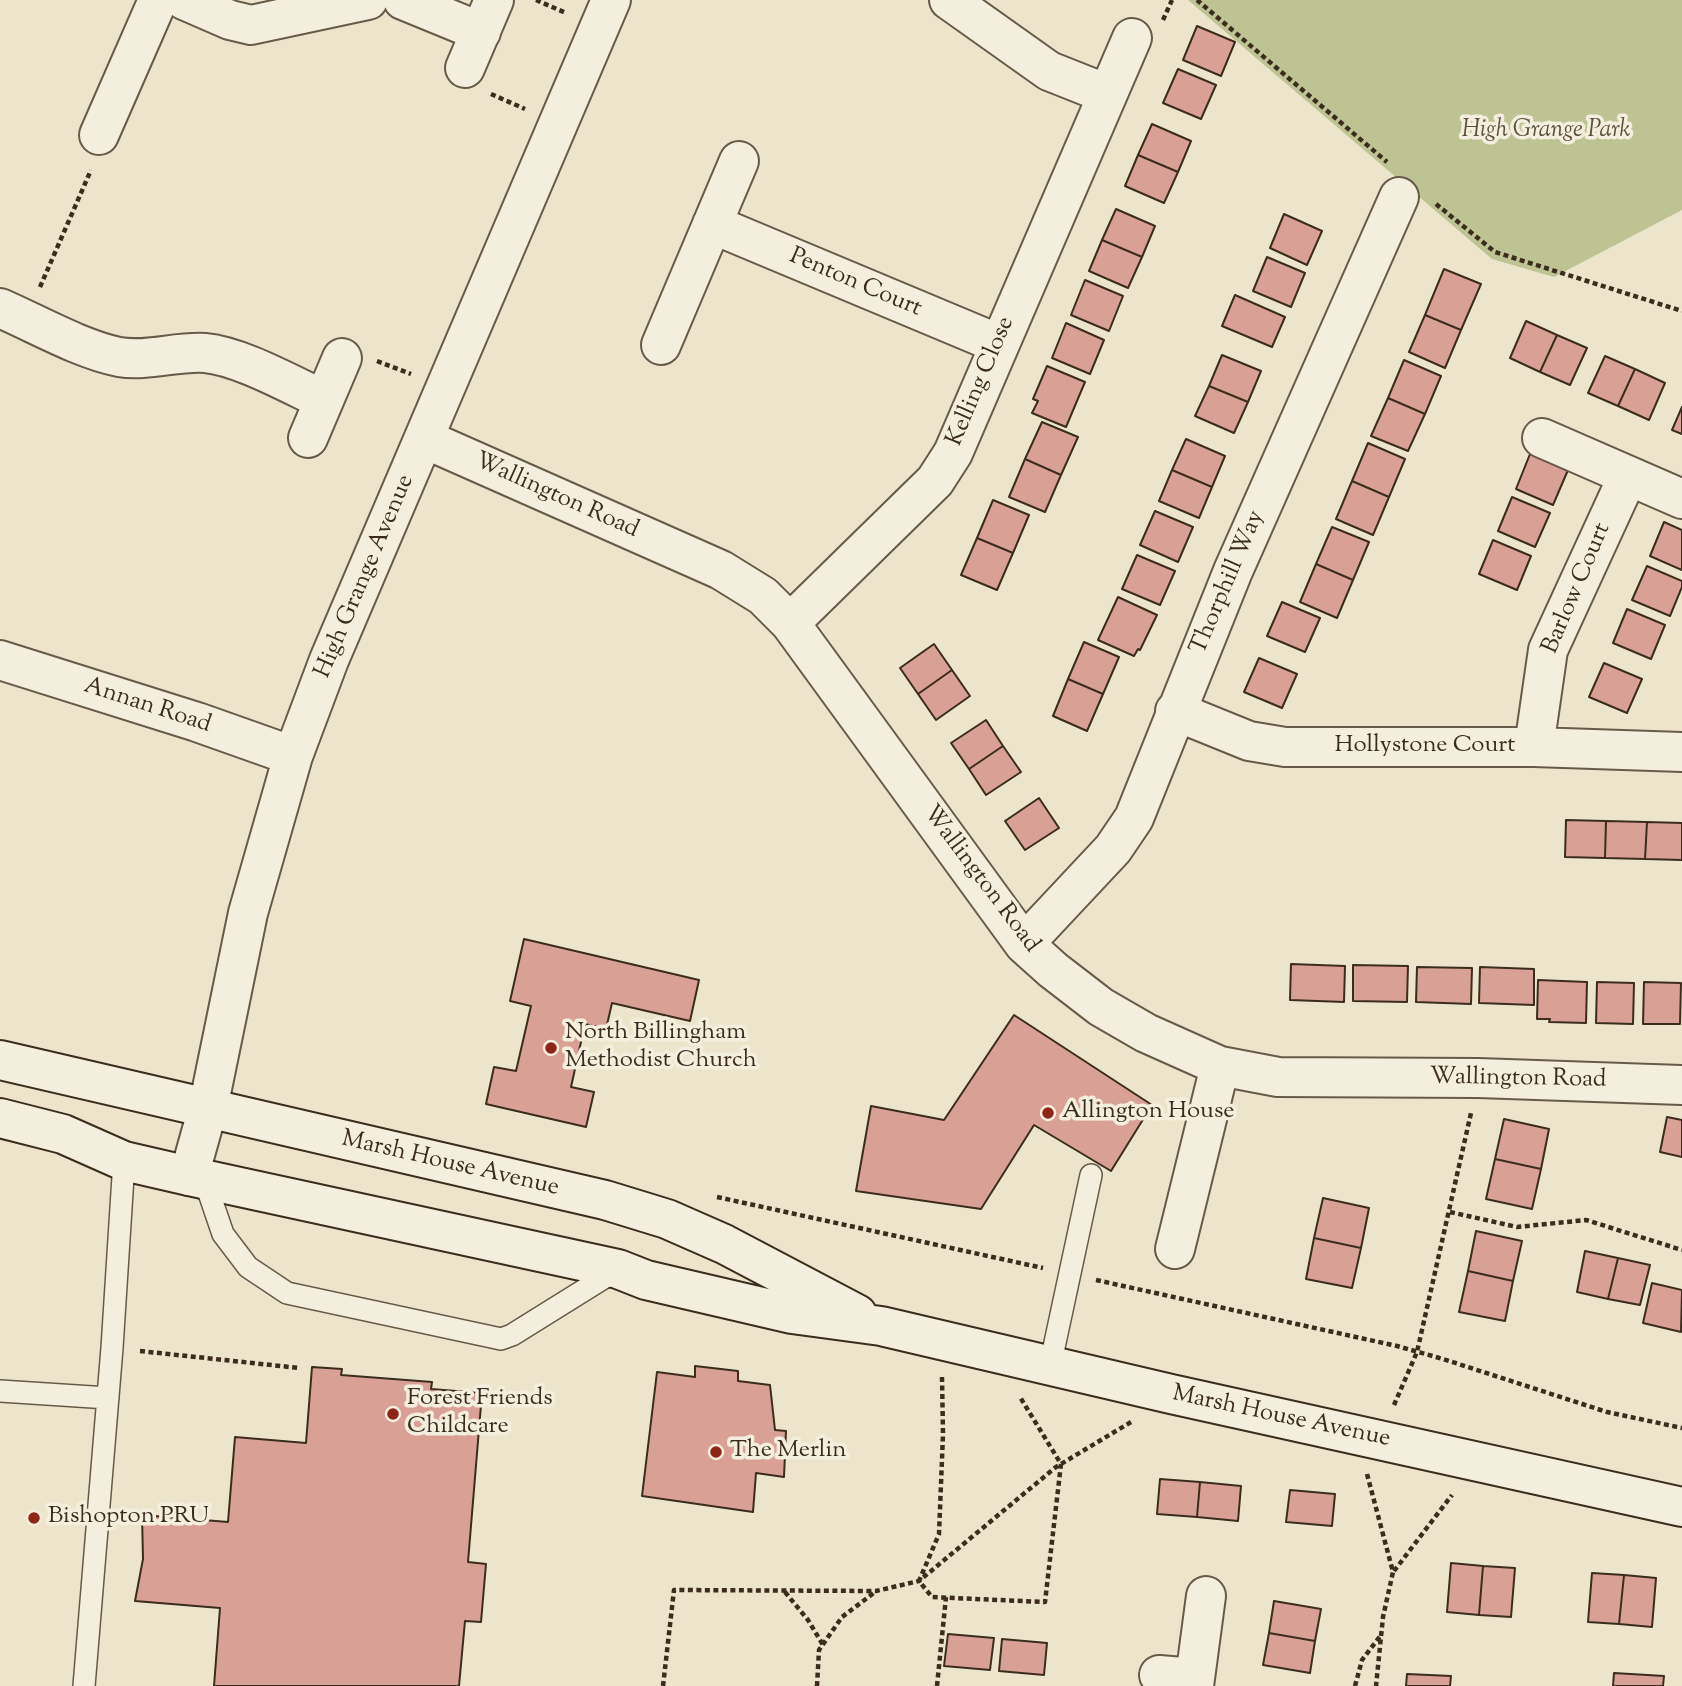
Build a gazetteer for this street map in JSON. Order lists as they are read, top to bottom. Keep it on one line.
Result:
{"streets":{"street":["Penton Court","Kelling Close","Wallington Road","High Grange Avenue","Thorphill Way","Barlow Court","Annan Road","Hollystone Court","Marsh House Avenue"]},"crossings":[["Penton Court","Kelling Close"],["Kelling Close","Wallington Road"],["Wallington Road","High Grange Avenue"],["Wallington Road","Thorphill Way"],["High Grange Avenue","Annan Road"],["High Grange Avenue","Marsh House Avenue"],["Thorphill Way","Hollystone Court"],["Barlow Court","Hollystone Court"]],"parks":["High Grange Park"],"places":["North Billingham Methodist Church","Allington House","Forest Friends Childcare","The Merlin","Bishopton PRU"]}
